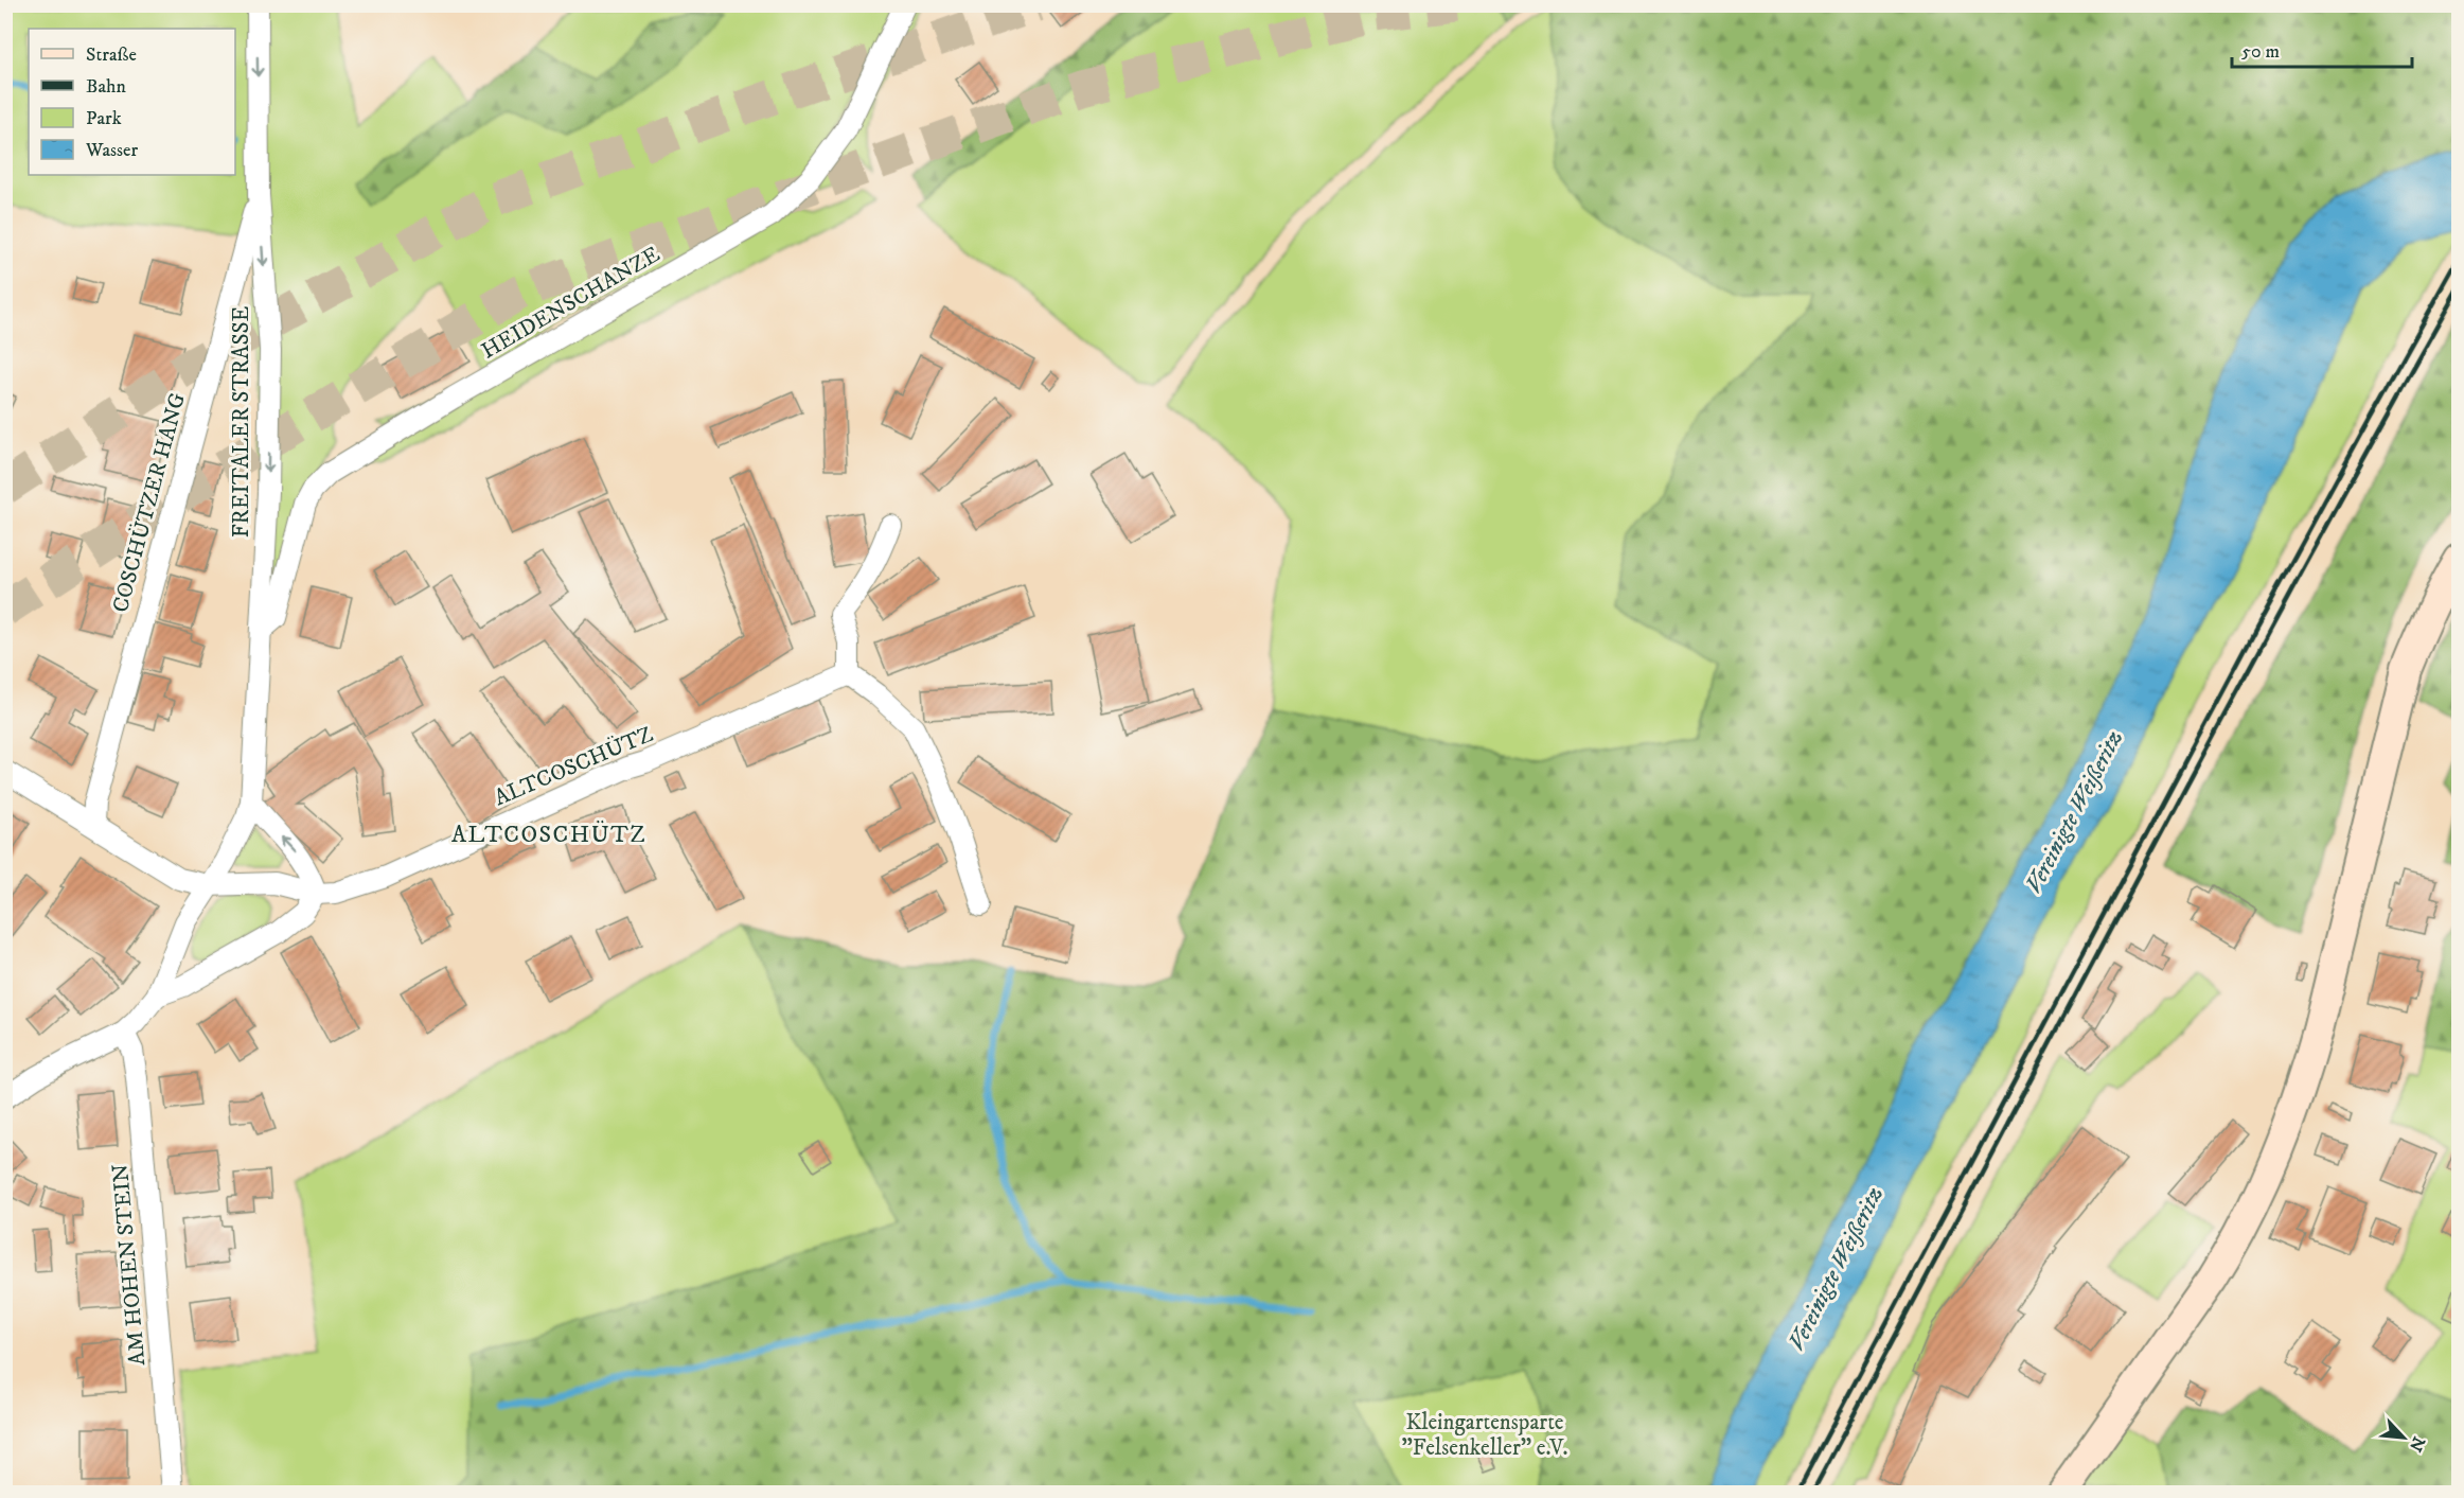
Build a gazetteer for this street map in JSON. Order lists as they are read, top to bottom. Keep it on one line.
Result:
{"streets":{"street":["HEIDENSCHANZE","FREITALER STRASSE","COSCHÜTZER HANG","ALTCOSCHÜTZ","AM HOHEN STEIN"]},"crossings":[["HEIDENSCHANZE","FREITALER STRASSE"],["FREITALER STRASSE","COSCHÜTZER HANG"],["COSCHÜTZER HANG","ALTCOSCHÜTZ"]],"one_way":["FREITALER STRASSE"],"districts":["ALTCOSCHÜTZ"],"water":["Vereinigte Weißeritz"],"parks":["Kleingartensparte \"Felsenkeller\" e.V."],"legend":["Straße","Bahn","Park","Wasser"],"scale_bar":"50 m","north":"bottom right"}
